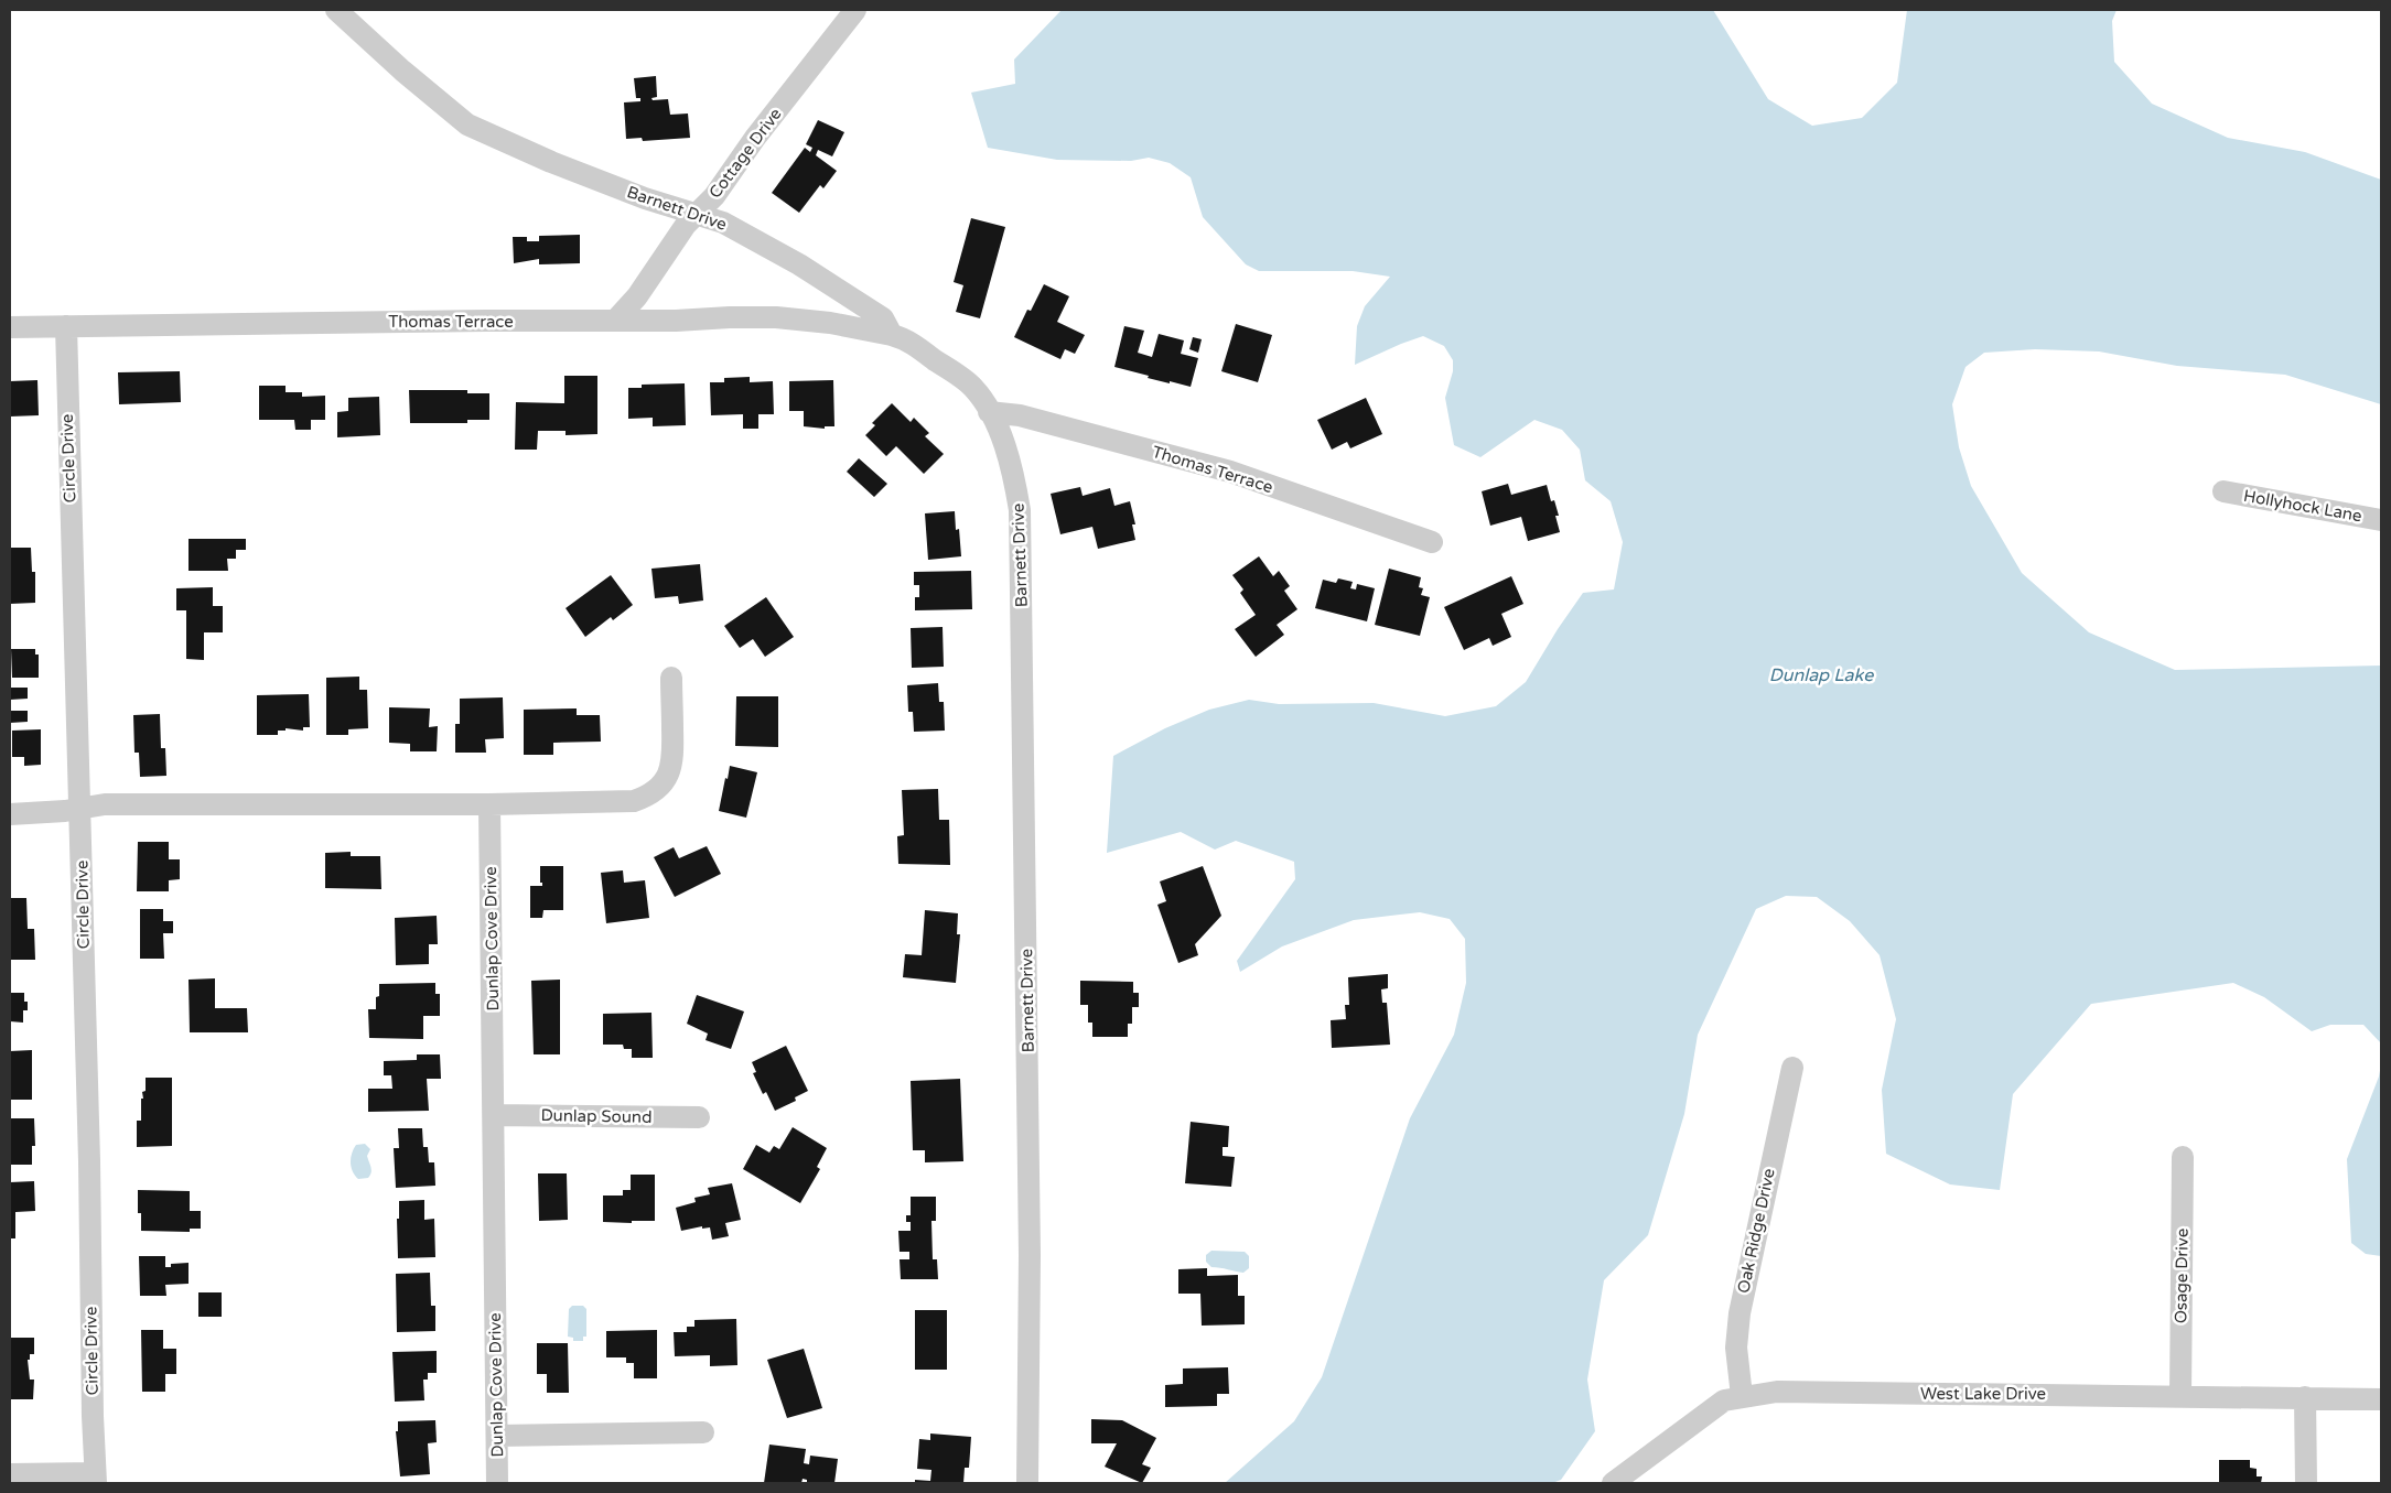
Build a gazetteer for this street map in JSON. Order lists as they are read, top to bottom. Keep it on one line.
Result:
{"streets":{"street":["Cottage Drive","Barnett Drive","Thomas Terrace","Circle Drive","Hollyhock Lane","Dunlap Cove Drive","Dunlap Sound","Oak Ridge Drive","Osage Drive","West Lake Drive"]},"crossings":[["Cottage Drive","Barnett Drive"],["Cottage Drive","Thomas Terrace"],["Barnett Drive","Thomas Terrace"],["Thomas Terrace","Circle Drive"],["Dunlap Cove Drive","Dunlap Sound"],["Oak Ridge Drive","West Lake Drive"],["Osage Drive","West Lake Drive"]],"water":["Dunlap Lake"]}
